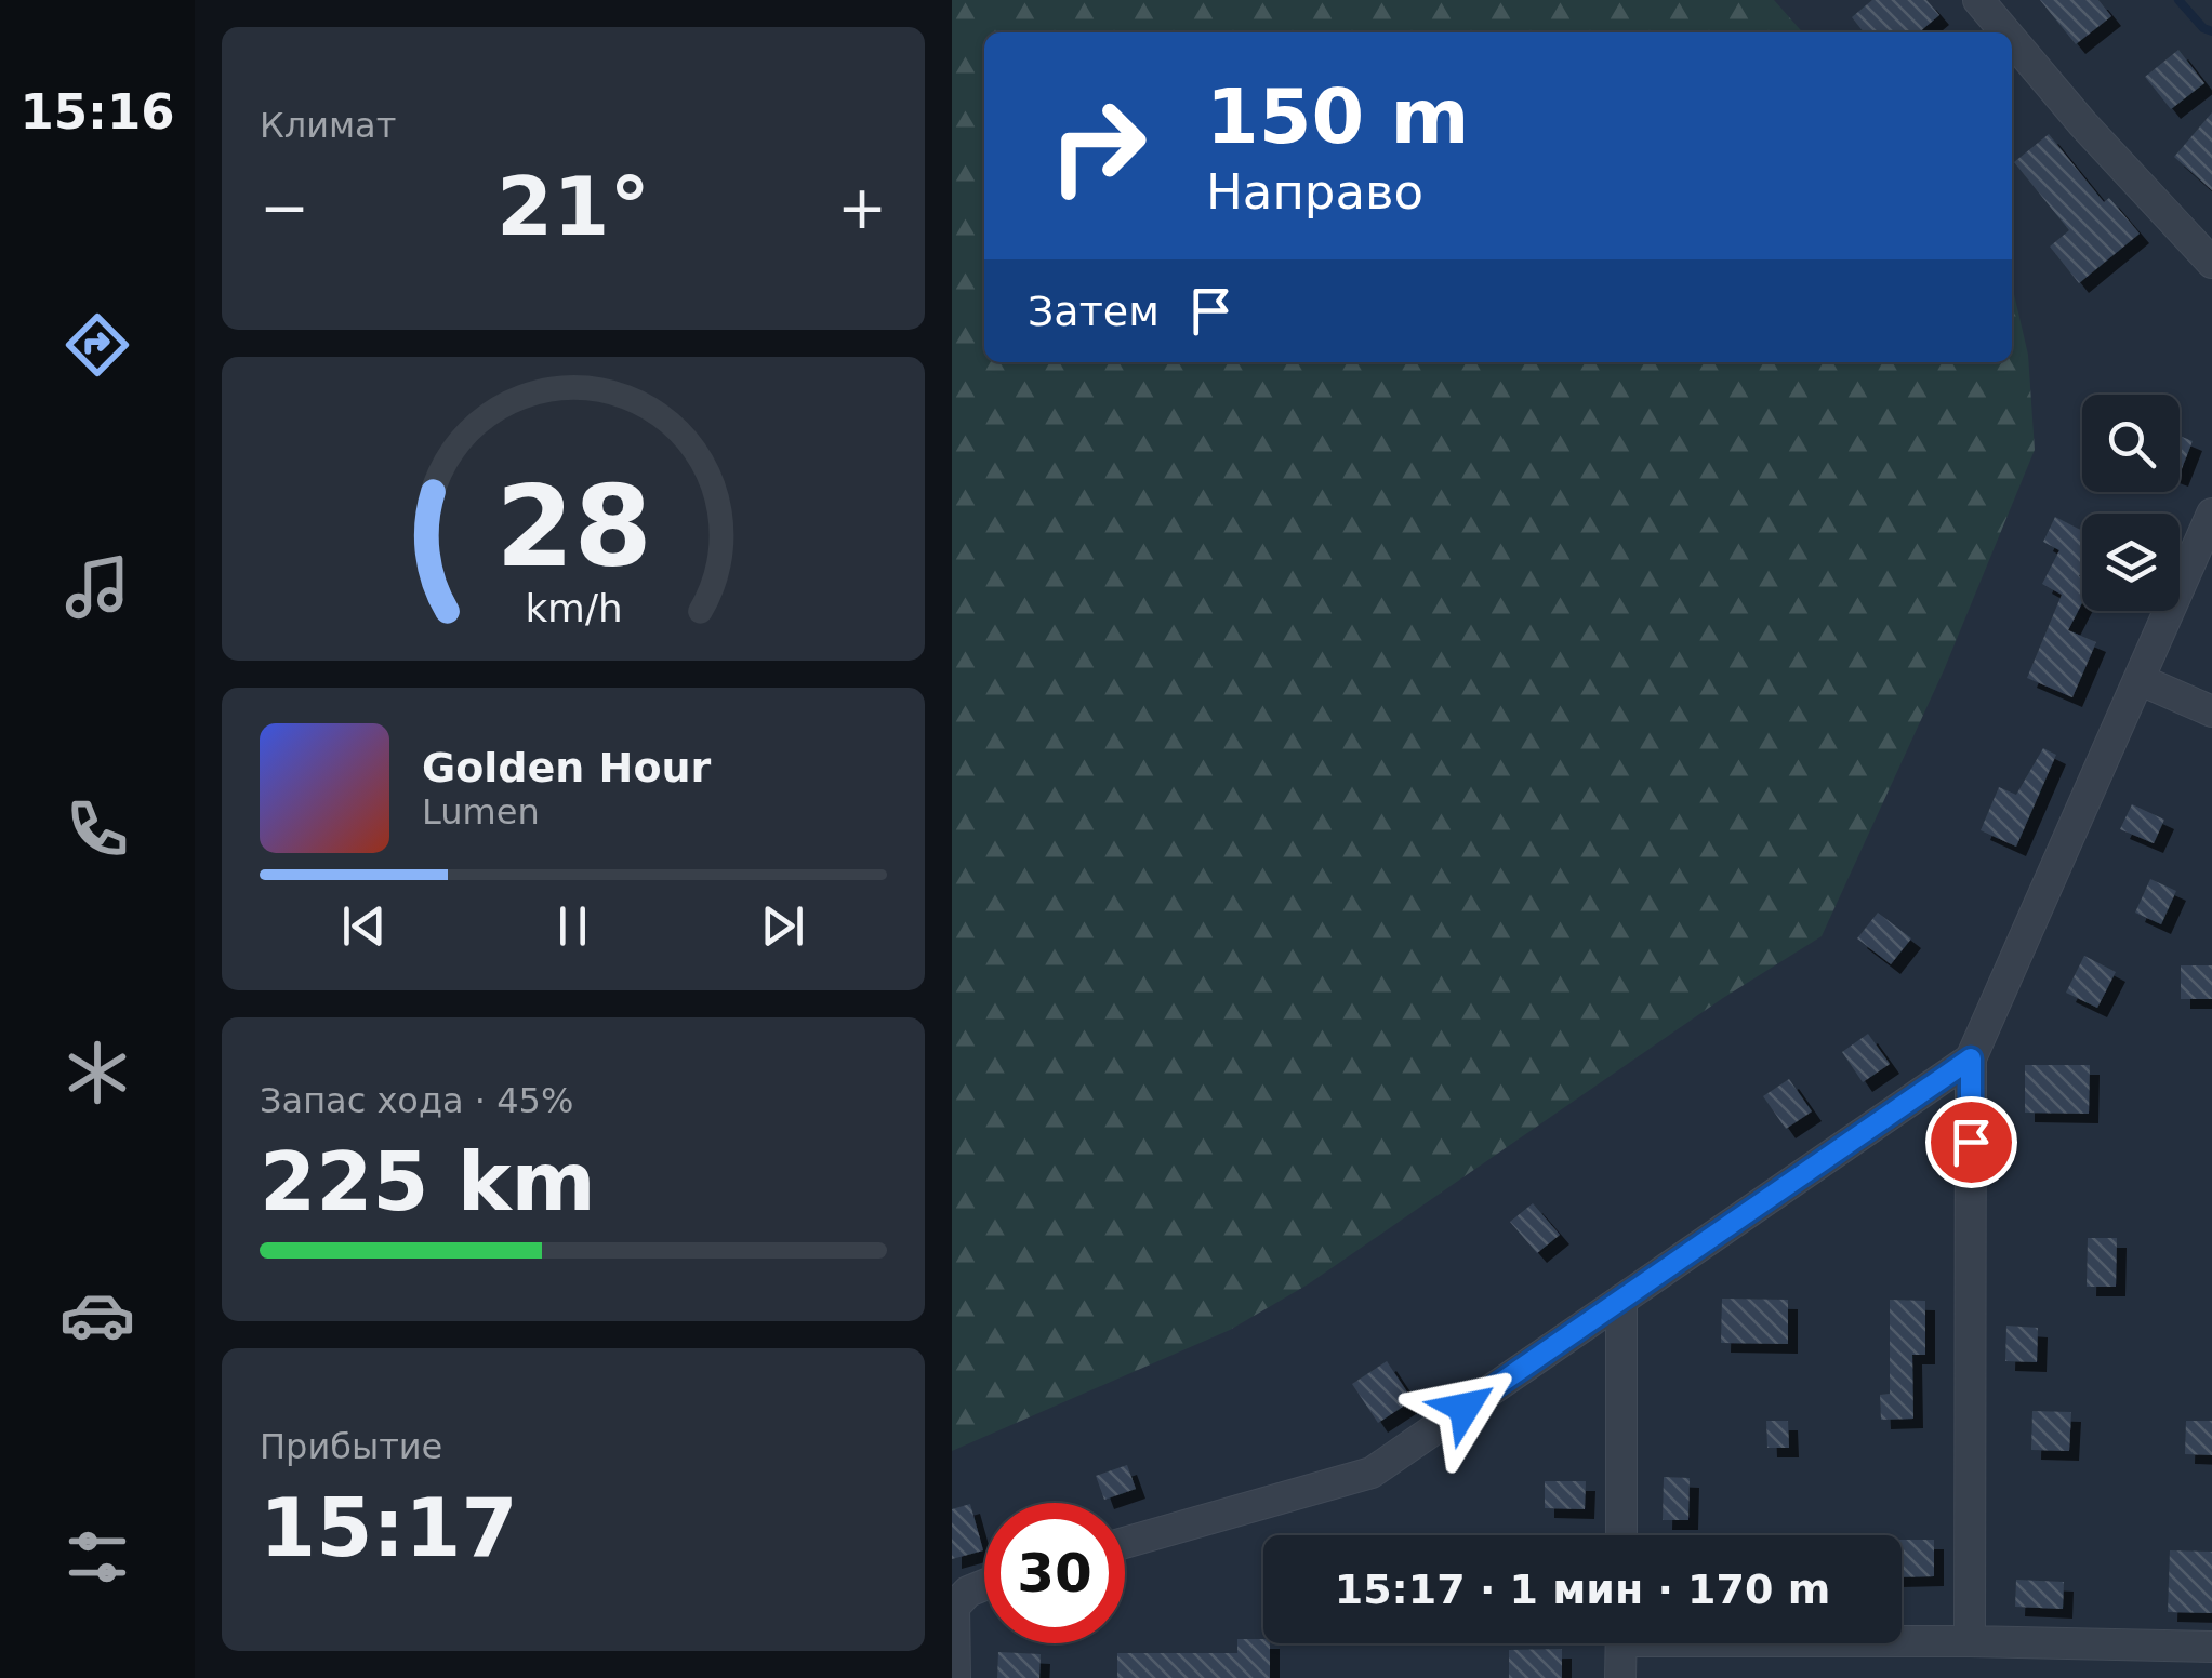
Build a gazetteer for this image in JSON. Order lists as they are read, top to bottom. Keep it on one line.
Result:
{"page":{"tabs":"15:16","tile":["Климат",["Запас хода · 45%","225 km"],["Прибытие","15:17"]],"turn":["150 m","Направо"],"heat":["−","21°","+"],"then":"Затем","song":["Golden Hour","Lumen"],"limit":"30","trip":"15:17 · 1 мин · 170 m","gauge":["28","km/h"]}}
